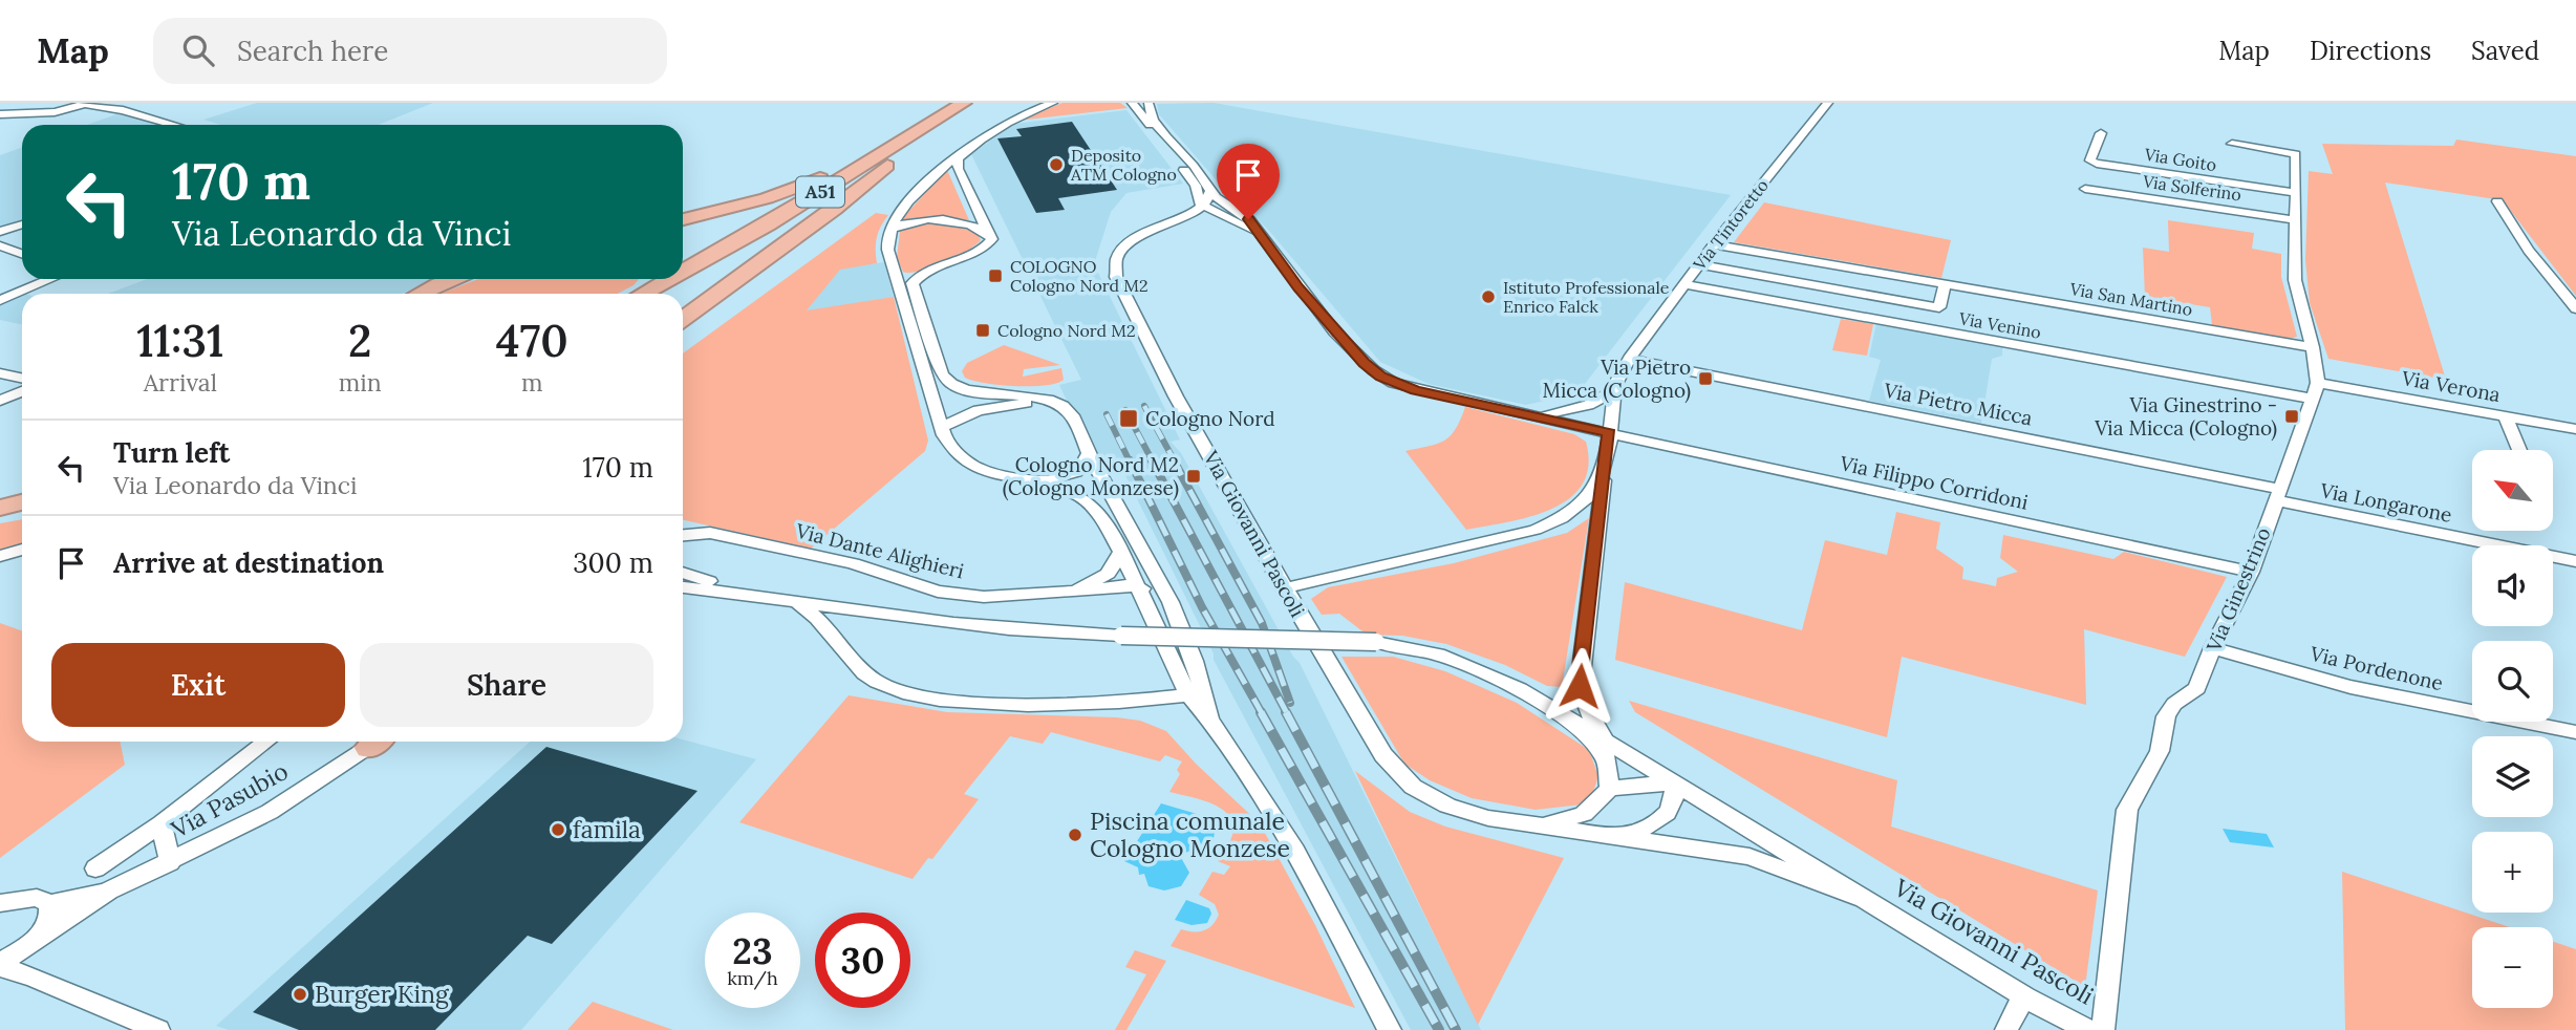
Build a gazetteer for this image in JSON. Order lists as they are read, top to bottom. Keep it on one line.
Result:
{"streets":{"highway":["A51"],"street":["Via Goito","Via Solferino","Via Tintoretto","Via San Martino","Via Venino","Via Verona","Via Pietro Micca","Via Filippo Corridoni","Via Longarone","Via Giovanni Pascoli","Via Dante Alighieri","Via Ginestrino","Via Pordenone","Via Pasubio"]},"crossings":[["Via Tintoretto","Via San Martino"],["Via Tintoretto","Via Venino"],["Via Tintoretto","Via Pietro Micca"],["Via Tintoretto","Via Filippo Corridoni"],["Via Tintoretto","Via Giovanni Pascoli"],["Via Venino","Via Ginestrino"],["Via Verona","Via Ginestrino"],["Via Pietro Micca","Via Longarone"],["Via Pietro Micca","Via Ginestrino"],["Via Filippo Corridoni","Via Ginestrino"],["Via Longarone","Via Ginestrino"],["Via Ginestrino","Via Pordenone"]],"places":{"other":["Deposito ATM Cologno","Istituto Professionale Enrico Falck","famila","Piscina comunale Cologno Monzese","Burger King"],"transit":["COLOGNO Cologno Nord M2","Cologno Nord M2","Via Pietro Micca (Cologno)","Via Ginestrino - Via Micca (Cologno)","Cologno Nord","Cologno Nord M2 (Cologno Monzese)"]},"north":"top left","page":{"header":"Map","search":"Search here","nav":["Map","Directions","Saved"],"turn":["170 m","Via Leonardo da Vinci"],"eta":["11:31","Arrival","2","min","470","m"],"list":[{"name":"Turn left","note":"Via Leonardo da Vinci","value":"170 m"},{"name":"Arrive at destination","value":"300 m"}],"map_buttons":["+","−"],"buttons":["Exit","Share"],"speed":"23 km/h","limit":"30"}}
